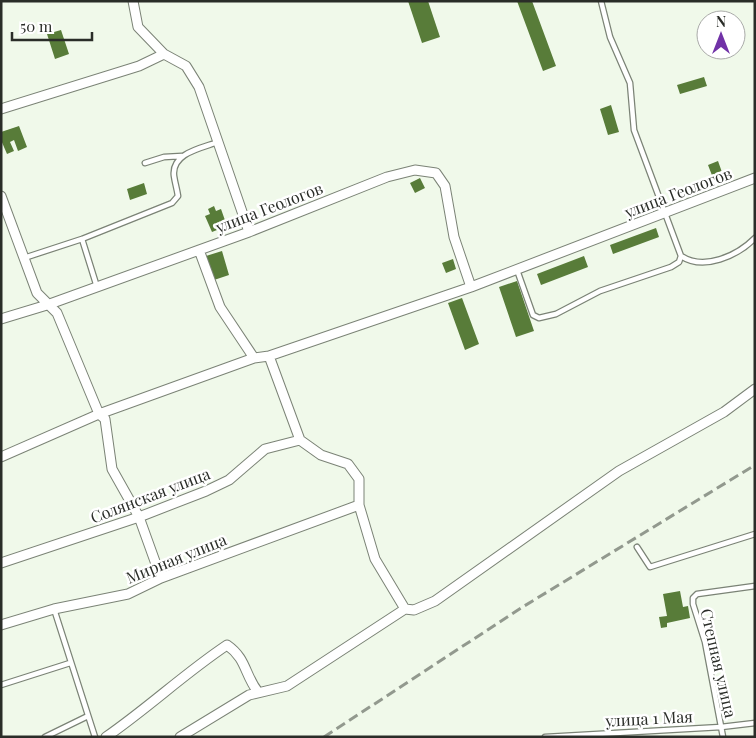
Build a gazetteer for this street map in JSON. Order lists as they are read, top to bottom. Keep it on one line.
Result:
{"streets":{"street":["улица Геологов","Солянская улица","Мирная улица"],"lane":["Степная улица","улица 1 Мая"]},"crossings":[["Степная улица","улица 1 Мая"]],"scale_bar":"50 m","north":"top"}
